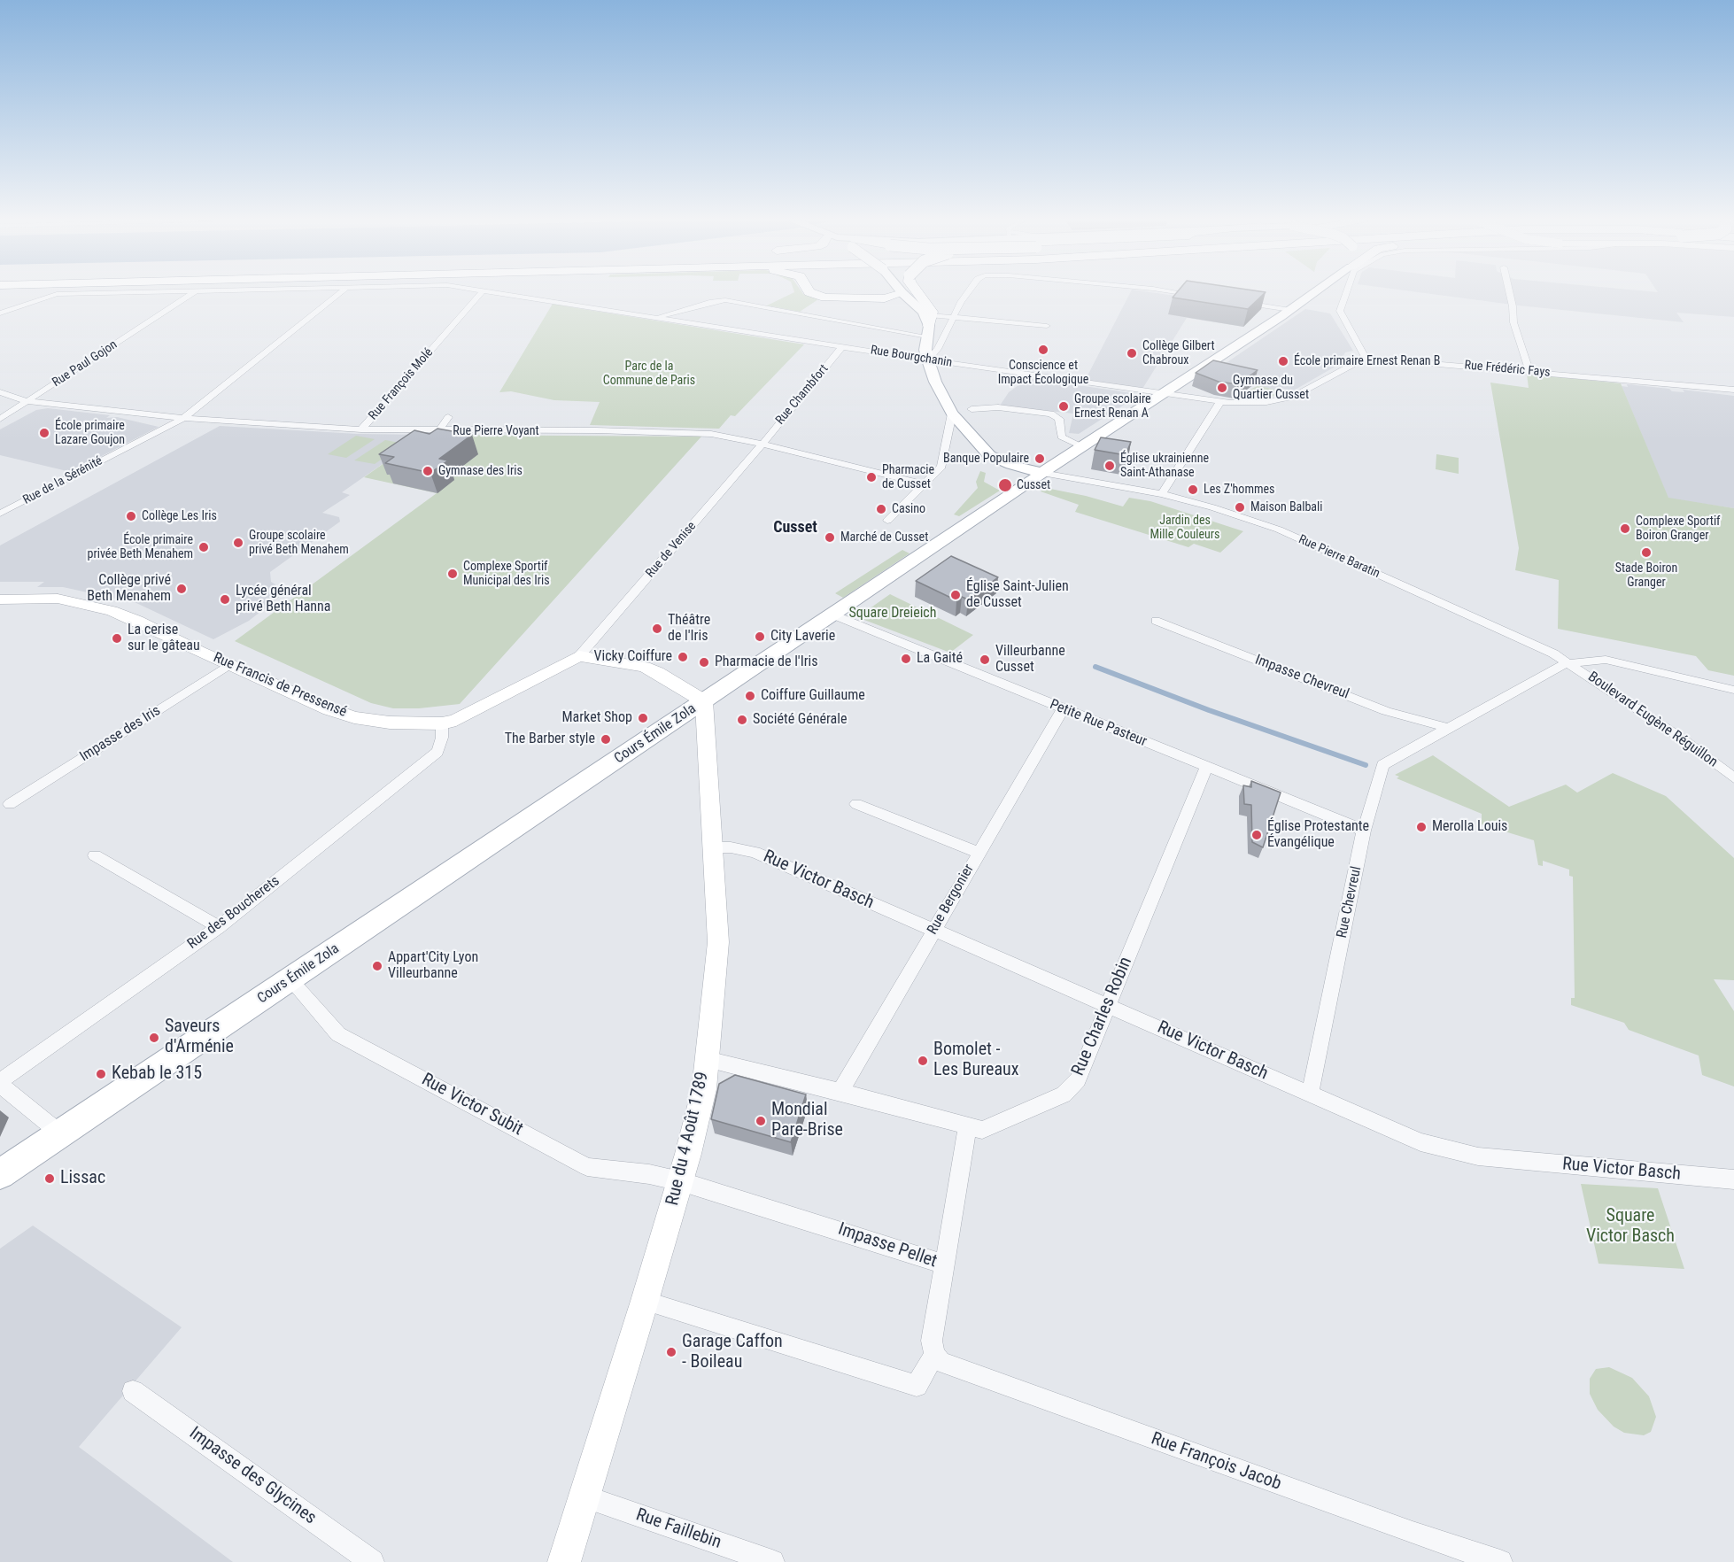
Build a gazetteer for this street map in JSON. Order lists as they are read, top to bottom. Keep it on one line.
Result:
{"streets":{"main road":["Rue Pierre Baratin","Rue Francis de Pressensé","Cours Émile Zola","Rue du 4 Août 1789"],"street":["Rue Bourgchanin","Rue Paul Gojon","Rue Frédéric Fays","Rue François Molé","Rue Chambfort","Rue Pierre Voyant","Rue de la Sérénité","Rue de Venise","Impasse Chevreul","Boulevard Eugène Réguillon","Petite Rue Pasteur","Impasse des Iris","Rue Victor Basch","Rue Bergonier","Rue Chevreul","Rue des Boucherets","Rue Charles Robin","Rue Victor Subit","Impasse Pellet","Rue François Jacob","Impasse des Glycines","Rue Faillebin"]},"crossings":[["Rue Bourgchanin","Rue Chambfort"],["Rue Bourgchanin","Cours Émile Zola"],["Rue Paul Gojon","Rue Pierre Voyant"],["Rue François Molé","Rue Pierre Voyant"],["Rue Chambfort","Rue Pierre Voyant"],["Rue Chambfort","Rue de Venise"],["Rue Pierre Voyant","Rue de la Sérénité"],["Rue Pierre Voyant","Rue de Venise"],["Rue de Venise","Rue Francis de Pressensé"],["Rue Pierre Baratin","Boulevard Eugène Réguillon"],["Rue Pierre Baratin","Cours Émile Zola"],["Rue Pierre Baratin","Rue Chevreul"],["Impasse Chevreul","Rue Chevreul"],["Rue Francis de Pressensé","Impasse des Iris"],["Rue Francis de Pressensé","Rue des Boucherets"],["Boulevard Eugène Réguillon","Rue Chevreul"],["Petite Rue Pasteur","Cours Émile Zola"],["Petite Rue Pasteur","Rue Bergonier"],["Petite Rue Pasteur","Rue Chevreul"],["Petite Rue Pasteur","Rue Charles Robin"],["Cours Émile Zola","Rue Victor Subit"],["Cours Émile Zola","Rue du 4 Août 1789"],["Rue Victor Basch","Rue Bergonier"],["Rue Victor Basch","Rue Chevreul"],["Rue Victor Basch","Rue Charles Robin"],["Rue Victor Basch","Rue du 4 Août 1789"],["Rue Bergonier","Rue Charles Robin"],["Rue Charles Robin","Rue du 4 Août 1789"],["Rue Victor Subit","Rue du 4 Août 1789"],["Rue Victor Subit","Impasse Pellet"],["Rue du 4 Août 1789","Impasse Pellet"],["Rue du 4 Août 1789","Rue Faillebin"],["Impasse Pellet","Rue François Jacob"]],"districts":["Cusset"],"parks":["Parc de la Commune de Paris","Jardin des Mille Couleurs","Square Dreieich","Square Victor Basch"],"places":["Conscience et Impact Écologique","Collège Gilbert Chabroux","École primaire Ernest Renan B","Gymnase du Quartier Cusset","Groupe scolaire Ernest Renan A","École primaire Lazare Goujon","Banque Populaire","Église ukrainienne Saint-Athanase","Gymnase des Iris","Pharmacie de Cusset","Cusset","Les Z'hommes","Maison Balbali","Casino","Collège Les Iris","Complexe Sportif Boiron Granger","Marché de Cusset","Groupe scolaire privé Beth Menahem","École primaire privée Beth Menahem","Stade Boiron Granger","Complexe Sportif Municipal des Iris","Collège privé Beth Menahem","Église Saint-Julien de Cusset","Lycée général privé Beth Hanna","Théâtre de l'Iris","City Laverie","La cerise sur le gâteau","Vicky Coiffure","La Gaité","Villeurbanne Cusset","Pharmacie de l'Iris","Coiffure Guillaume","Market Shop","Société Générale","The Barber style","Merolla Louis","Église Protestante Évangélique","Appart'City Lyon Villeurbanne","Saveurs d'Arménie","Bomolet - Les Bureaux","Kebab le 315","Mondial Pare-Brise","Lissac","Garage Caffon - Boileau"]}
